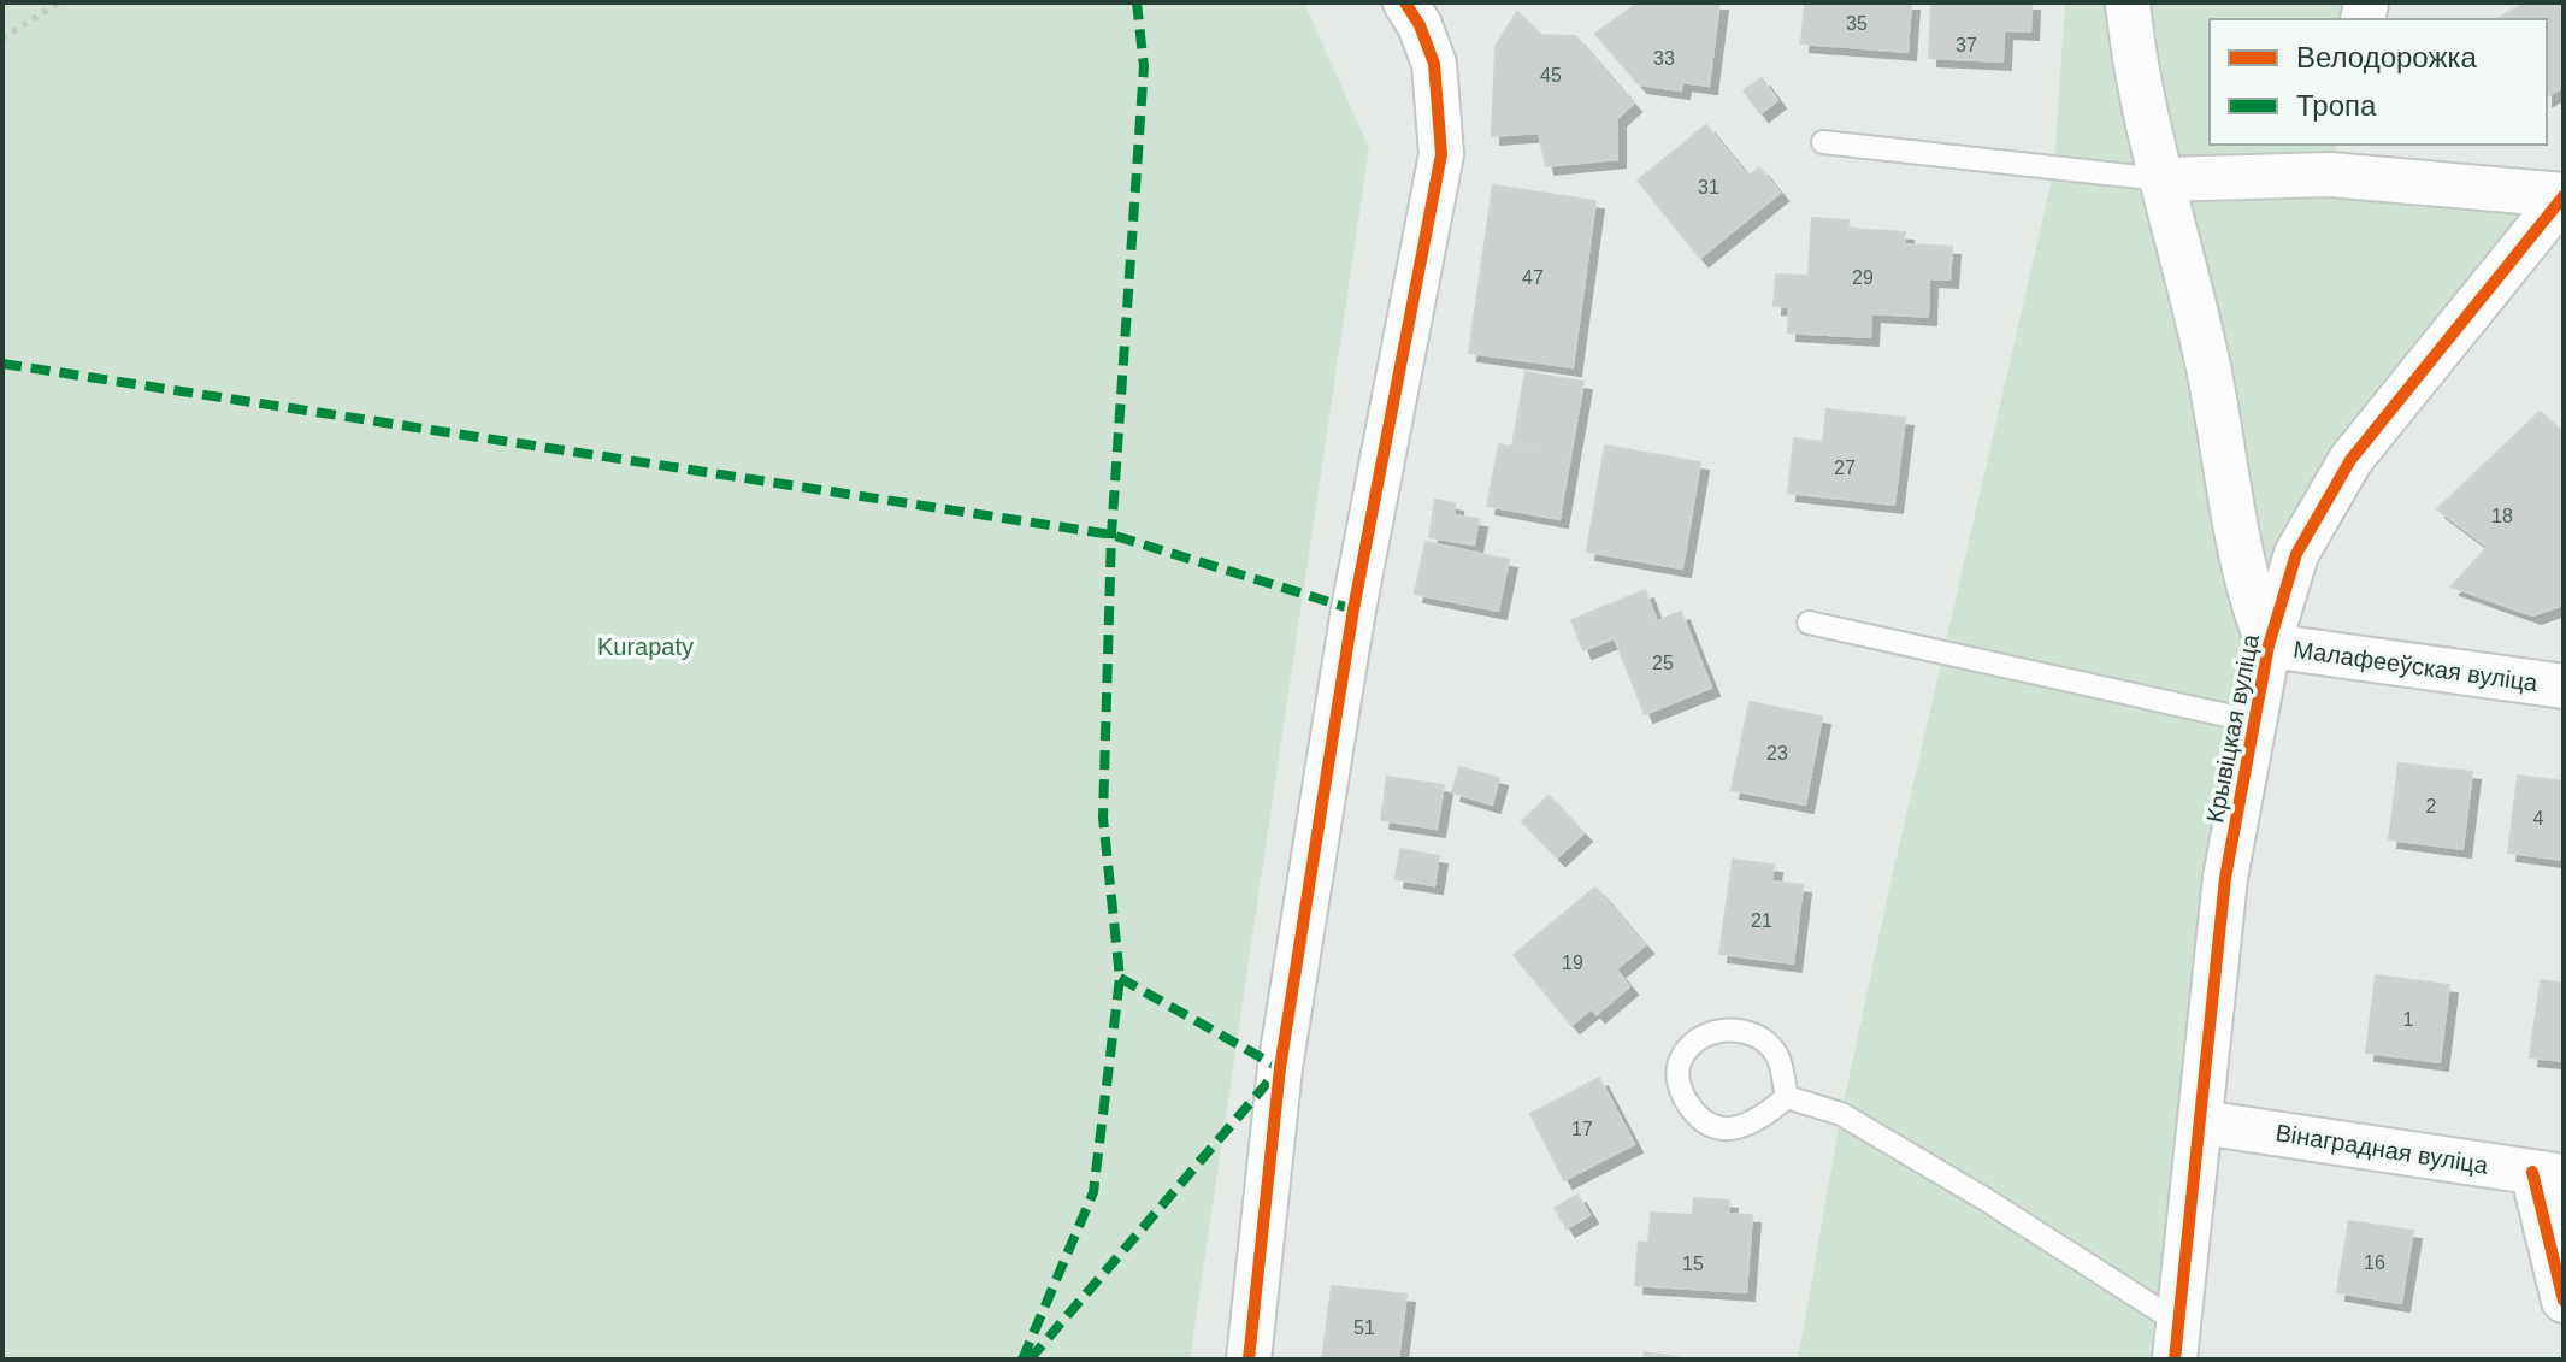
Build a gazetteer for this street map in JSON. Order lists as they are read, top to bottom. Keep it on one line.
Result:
{"streets":{"street":["Малафееўская вуліца","Крывіцкая вуліца","Вінаградная вуліца"]},"crossings":[["Малафееўская вуліца","Крывіцкая вуліца"],["Крывіцкая вуліца","Вінаградная вуліца"]],"parks":["Kurapaty"],"house_numbers":["35","37","33","45","31","47","29","27","18","25","23","2","4","21","19","1","17","16","15","51"],"legend":["Велодорожка","Тропа"]}
